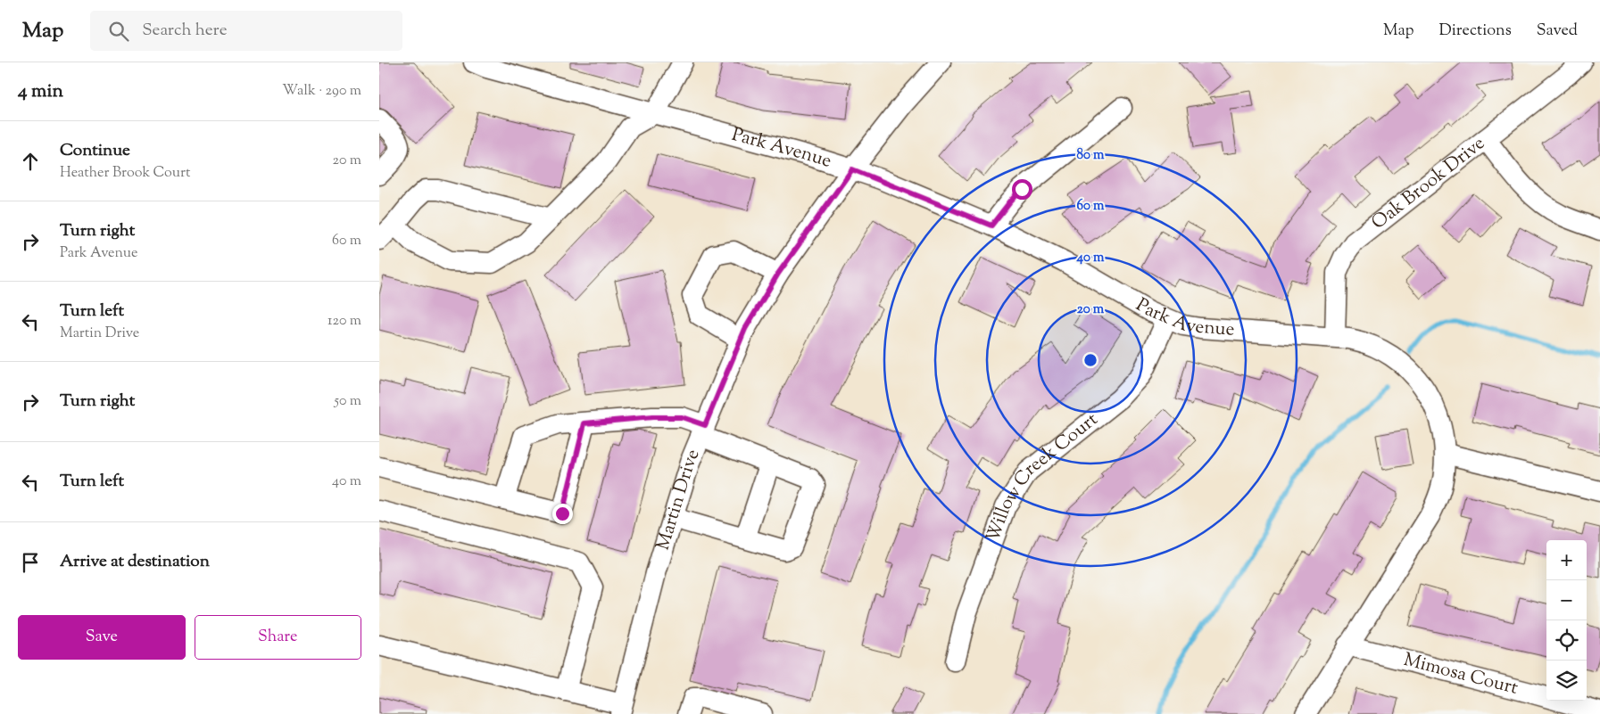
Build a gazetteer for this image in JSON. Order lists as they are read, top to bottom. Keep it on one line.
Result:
{"streets":{"street":["Park Avenue","Oak Brook Drive","Willow Creek Court","Martin Drive","Mimosa Court"]},"crossings":[["Park Avenue","Oak Brook Drive"],["Park Avenue","Willow Creek Court"],["Park Avenue","Martin Drive"],["Park Avenue","Mimosa Court"]],"page":{"header":"Map","search":"Search here","nav":["Map","Directions","Saved"],"heading":["4 min","Walk · 290 m"],"list":[["Continue","Heather Brook Court","20 m"],["Turn right","Park Avenue","60 m"],["Turn left","Martin Drive","120 m"],["Turn right","50 m"],["Turn left","40 m"],"Arrive at destination"],"map_buttons":["+","−"],"buttons":["Save","Share"]},"rings":["80 m","60 m","40 m","20 m"]}
